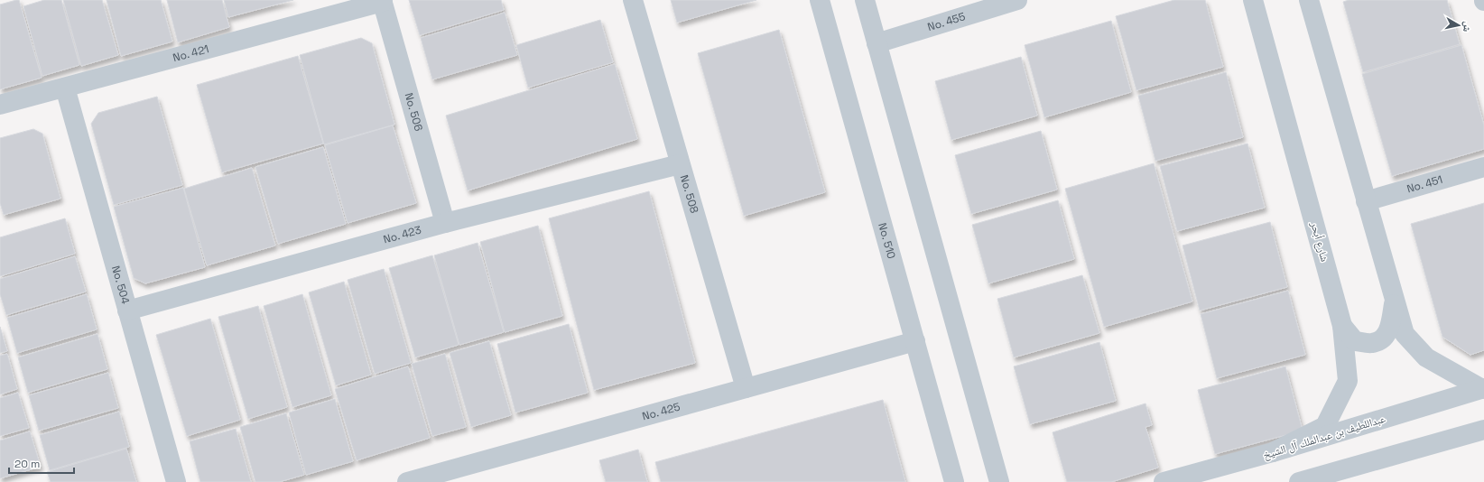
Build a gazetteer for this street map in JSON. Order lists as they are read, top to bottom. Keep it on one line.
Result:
{"streets":{"street":["No. 455","No. 421","No. 506","No. 451","No. 508","No. 423","No. 510","شارع أبحر","No. 504","No. 425","عبداللطيف بن عبدالملك آل الشيخ"]},"crossings":[["No. 421","No. 506"],["No. 421","No. 504"],["No. 506","No. 423"],["No. 508","No. 423"],["No. 508","No. 425"],["No. 423","No. 504"],["No. 510","No. 425"],["شارع أبحر","عبداللطيف بن عبدالملك آل الشيخ"]],"scale_bar":"20 m","north":"right"}
